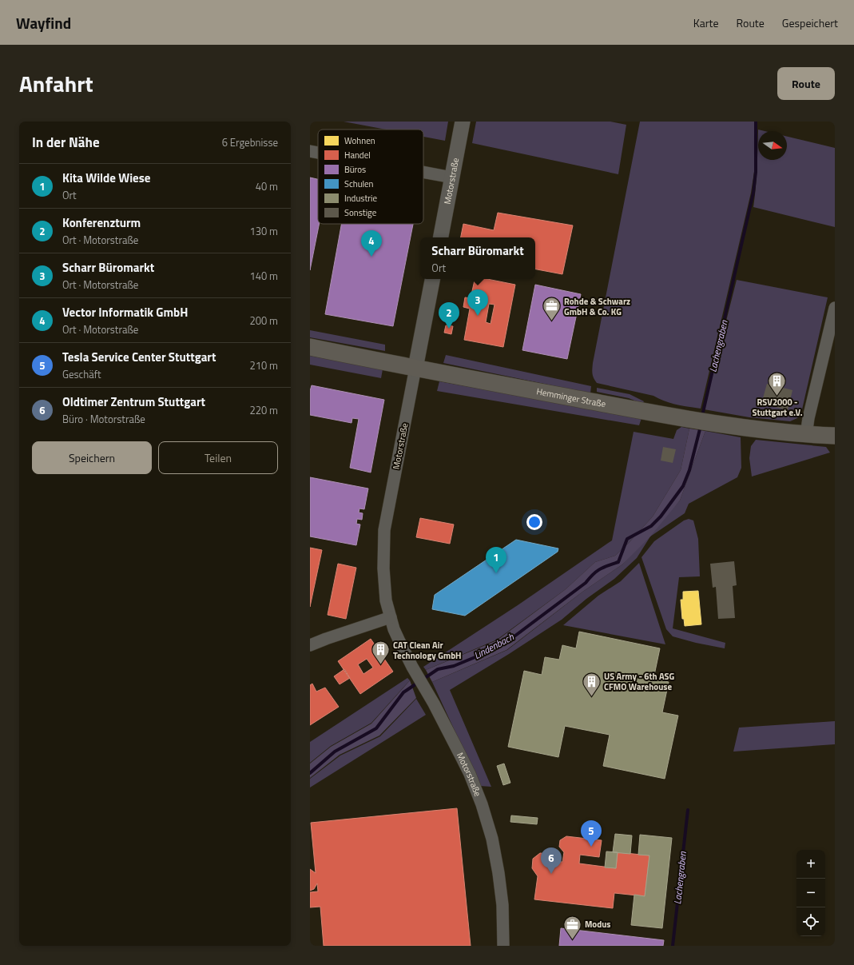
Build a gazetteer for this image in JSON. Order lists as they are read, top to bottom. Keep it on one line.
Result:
{"streets":{"main road":["Hemminger Straße"],"street":["Motorstraße"]},"crossings":[["Motorstraße","Hemminger Straße"]],"water":["Lachengraben","Lindenbach"],"places":{"office":["Rohde & Schwarz GmbH & Co. KG","Modus"],"building":["RSV2000 - Stuttgart e.V.","CAT Clean Air Technology GmbH","US Army - 6th ASG CFMO Warehouse"]},"legend":["Wohnen","Handel","Büros","Schulen","Industrie","Sonstige"],"north":"right","page":{"header":"Wayfind","nav":["Karte","Route","Gespeichert"],"title":"Anfahrt","buttons":["Route",["Speichern","Teilen"]],"heading":["In der Nähe","6 Ergebnisse"],"list":[{"mark":"1","name":"Kita Wilde Wiese","note":"Ort","value":"40 m"},{"mark":"2","name":"Konferenzturm","note":"Ort · Motorstraße","value":"130 m"},{"mark":"3","name":"Scharr Büromarkt","note":"Ort · Motorstraße","value":"140 m"},{"mark":"4","name":"Vector Informatik GmbH","note":"Ort · Motorstraße","value":"200 m"},{"mark":"5","name":"Tesla Service Center Stuttgart","note":"Geschäft","value":"210 m"},{"mark":"6","name":"Oldtimer Zentrum Stuttgart","note":"Büro · Motorstraße","value":"220 m"}],"pins":["4","3","2","1","5","6"],"popup":["Scharr Büromarkt","Ort"],"map_buttons":["+","−"]}}
